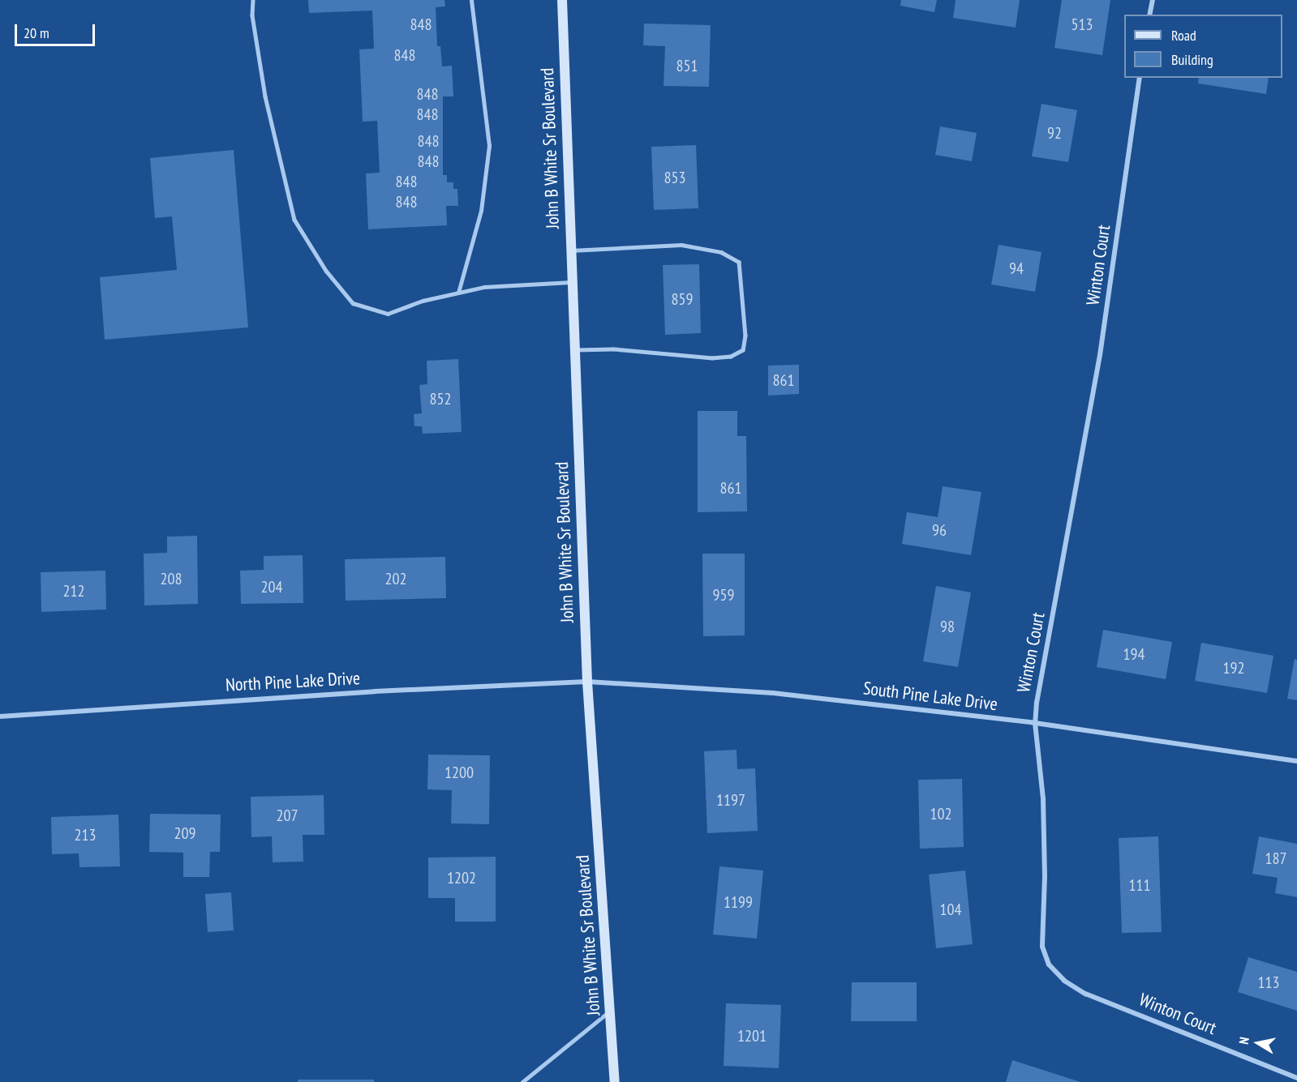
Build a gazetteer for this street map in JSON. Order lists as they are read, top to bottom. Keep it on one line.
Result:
{"streets":{"main road":["John B White Sr Boulevard"],"street":["Winton Court","North Pine Lake Drive","South Pine Lake Drive"]},"crossings":[["John B White Sr Boulevard","North Pine Lake Drive"],["John B White Sr Boulevard","South Pine Lake Drive"],["Winton Court","South Pine Lake Drive"],["North Pine Lake Drive","South Pine Lake Drive"]],"house_numbers":["848","513","848","851","848","848","92","848","848","853","848","848","94","859","861","852","861","96","208","202","204","212","959","98","194","192","1200","1197","102","207","209","213","187","1202","111","1199","104","113","1201"],"legend":["Road","Building"],"scale_bar":"20 m","north":"left"}
